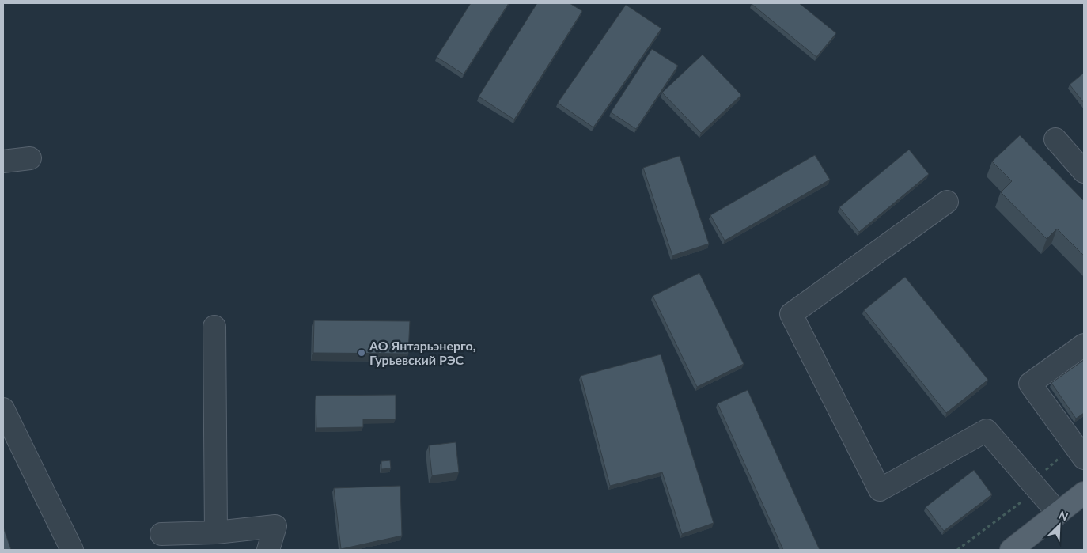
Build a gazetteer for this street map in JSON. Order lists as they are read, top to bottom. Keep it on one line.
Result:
{"places":["АО Янтарьэнерго, Гурьевский РЭС"],"north":"top right"}
